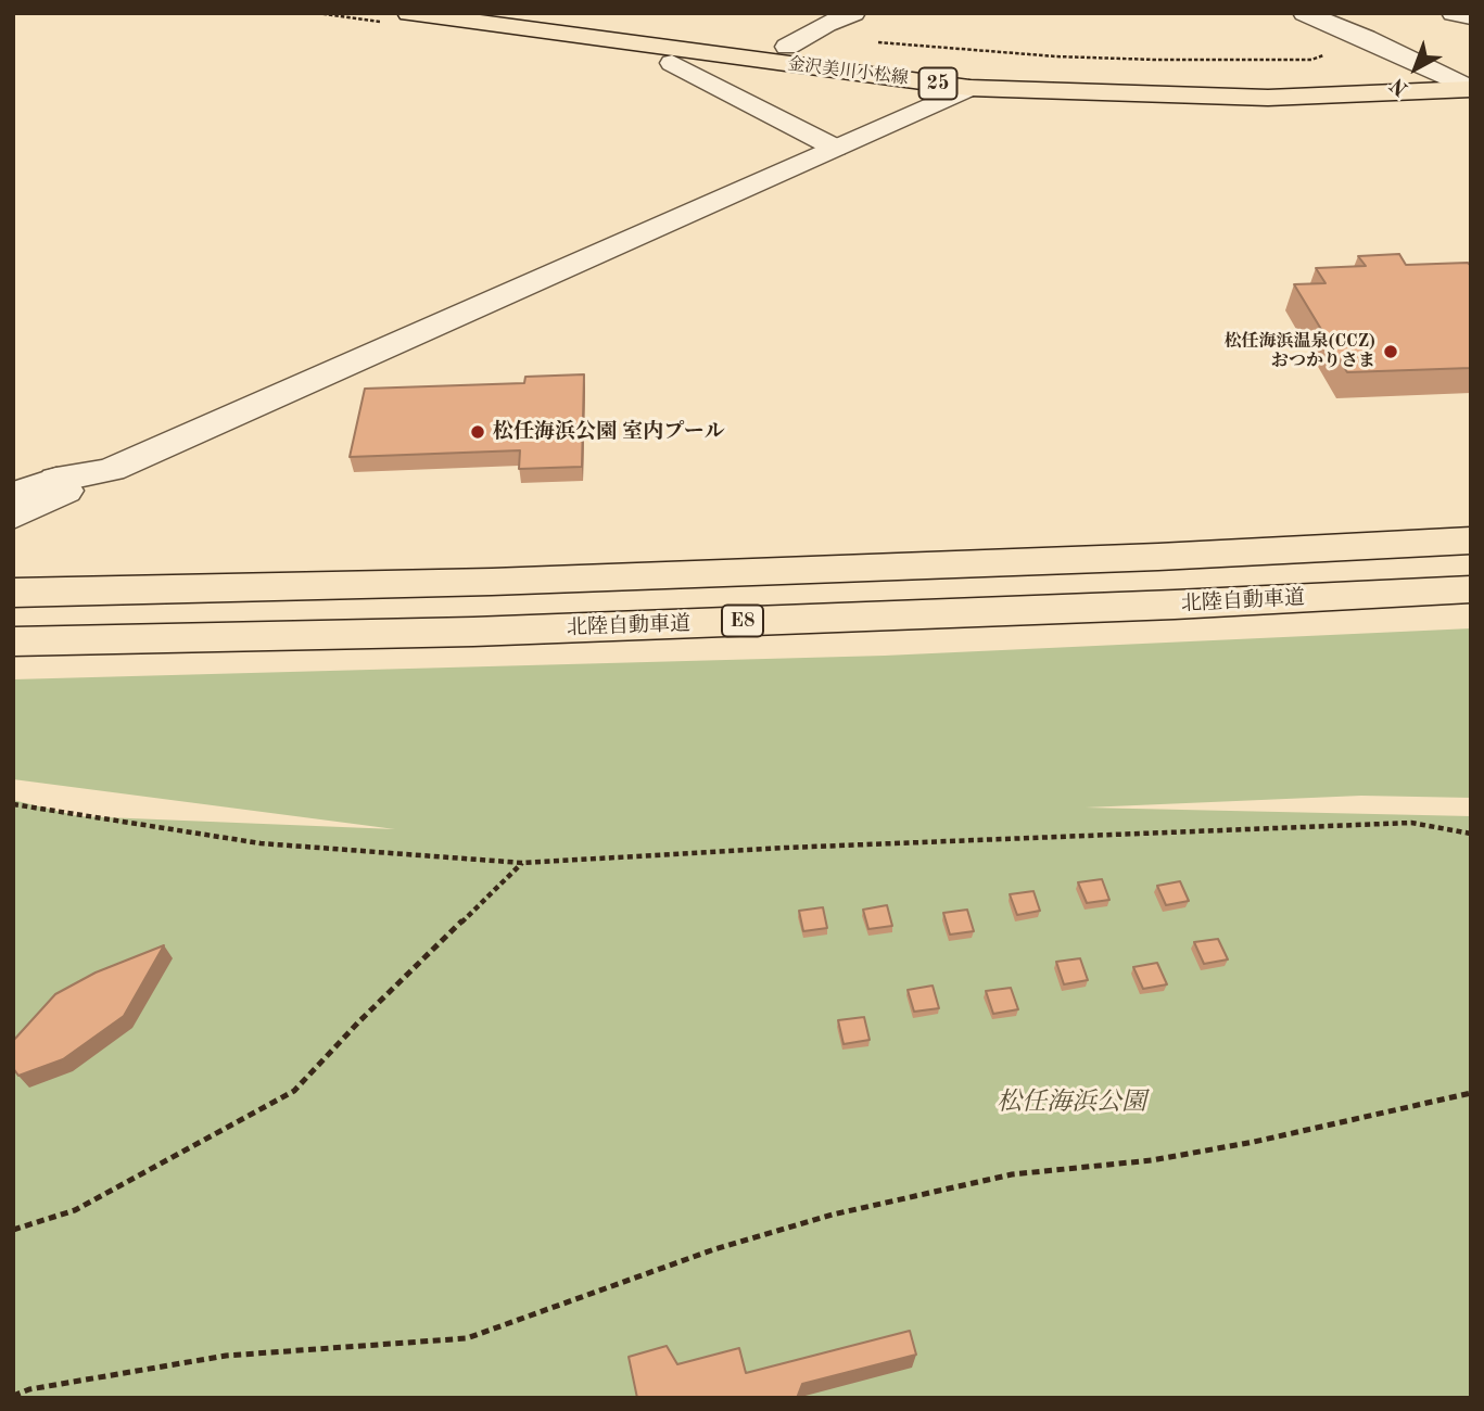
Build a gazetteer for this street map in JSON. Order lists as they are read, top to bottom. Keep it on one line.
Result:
{"streets":{"main road":["金沢美川小松線","25","北陸自動車道","E8"]},"parks":["松任海浜公園"],"places":["松任海浜温泉(CCZ) おつかりさま","松任海浜公園 室内プール"],"north":"bottom left"}
